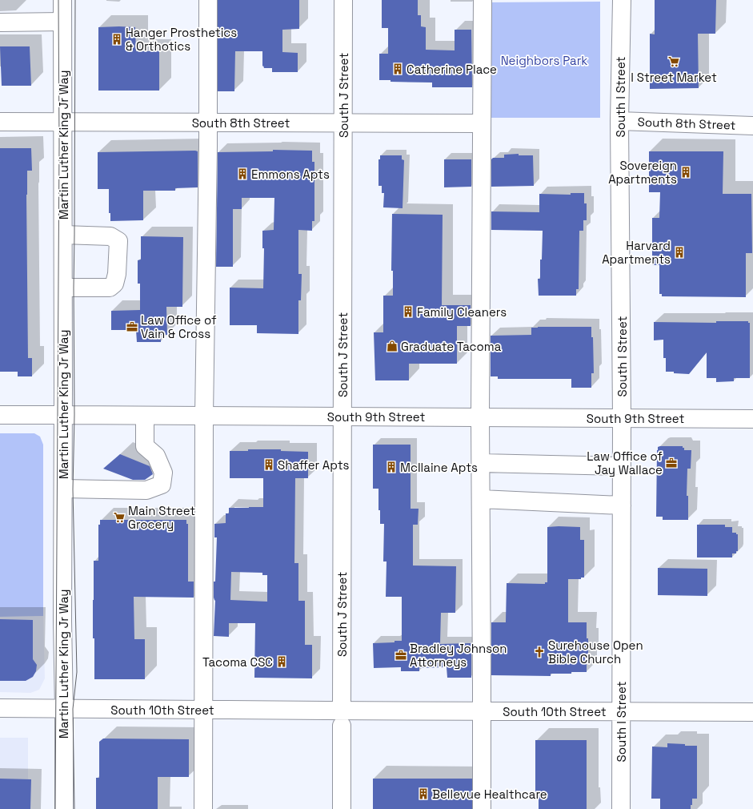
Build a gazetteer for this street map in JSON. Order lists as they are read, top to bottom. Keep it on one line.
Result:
{"streets":{"street":["South J Street","South I Street","South 8th Street","Martin Luther King Jr Way","South 9th Street","South 10th Street"]},"crossings":[["South J Street","South 8th Street"],["South J Street","South 9th Street"],["South J Street","South 10th Street"],["South I Street","South 8th Street"],["South I Street","South 9th Street"],["South I Street","South 10th Street"],["South 8th Street","Martin Luther King Jr Way"],["Martin Luther King Jr Way","South 9th Street"],["Martin Luther King Jr Way","South 10th Street"]],"parks":["Neighbors Park"],"places":{"building":["Hanger Prosthetics & Orthotics","Catherine Place","Sovereign Apartments","Emmons Apts","Harvard Apartments","Family Cleaners","Shaffer Apts","McIlaine Apts","Tacoma CSC","Bellevue Healthcare"],"supermarket":["I Street Market","Main Street Grocery"],"office":["Law Office of Vain & Cross","Law Office of Jay Wallace","Bradley Johnson Attorneys"],"shop":["Graduate Tacoma"],"church":["Surehouse Open Bible Church"]}}
